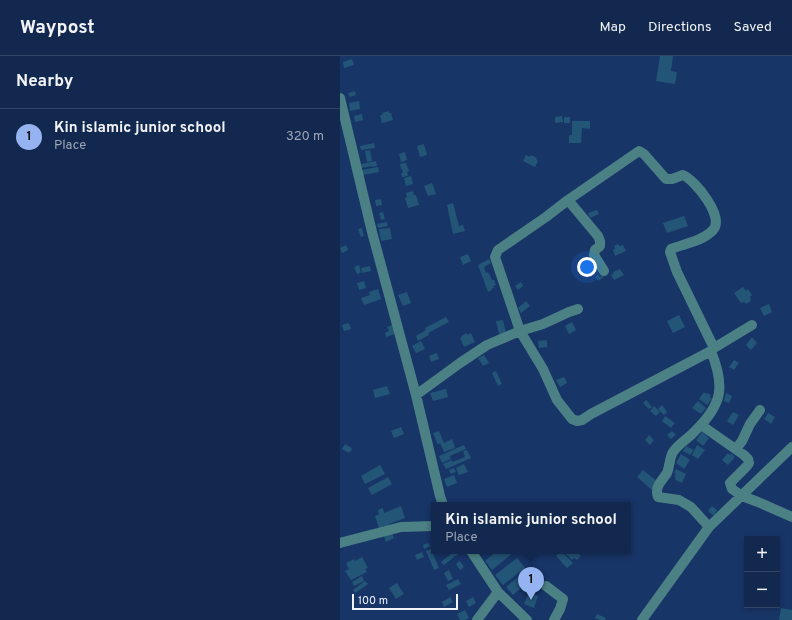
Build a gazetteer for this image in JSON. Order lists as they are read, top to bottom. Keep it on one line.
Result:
{"scale_bar":"100 m","page":{"header":"Waypost","nav":["Map","Directions","Saved"],"heading":"Nearby","list":[{"mark":"1","name":"Kin islamic junior school","note":"Place","value":"320 m"}],"popup":["Kin islamic junior school","Place"],"map_buttons":["+","−"],"pins":"1","scale":"100 m"}}
